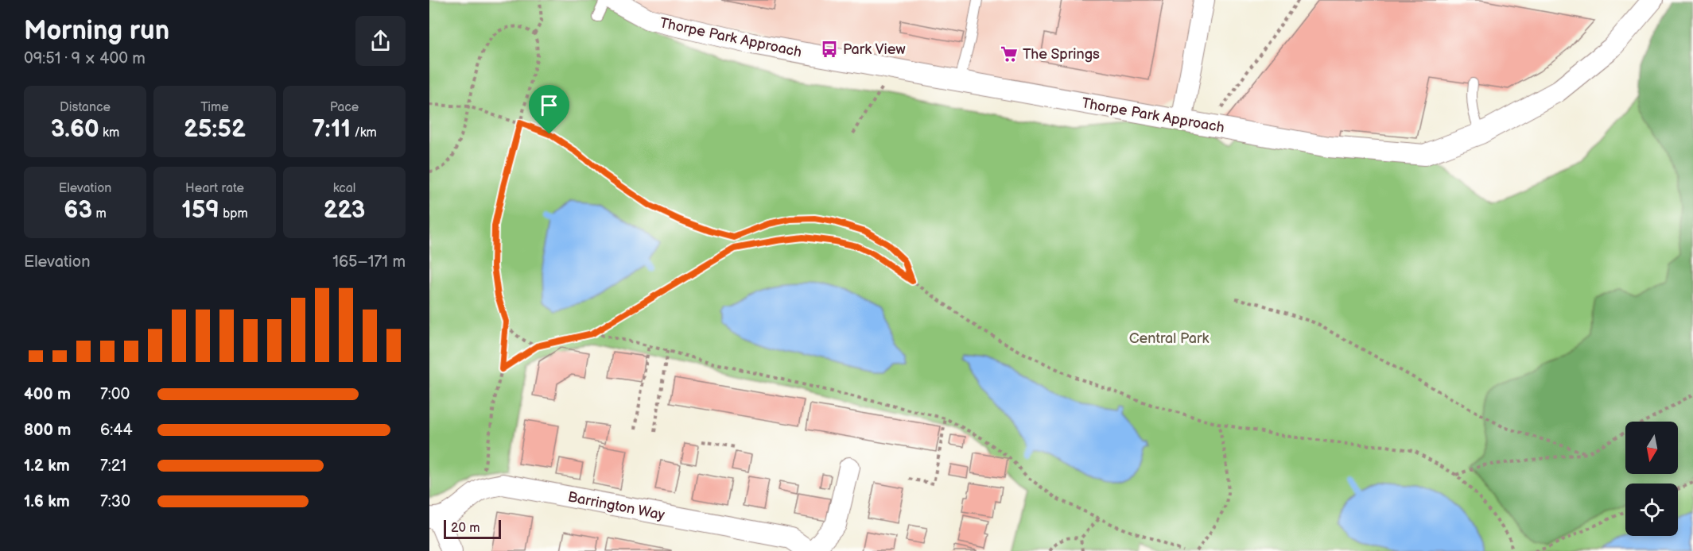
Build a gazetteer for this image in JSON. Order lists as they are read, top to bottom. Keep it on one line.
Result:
{"streets":{"street":["Thorpe Park Approach","Barrington Way"]},"parks":["Central Park"],"places":{"bus stop":["Park View"],"supermarket":["The Springs"]},"scale_bar":"20 m","north":"bottom","page":{"heading":["Morning run","09:51 · 9 × 400 m"],"stats":[["Distance","3.60 km"],["Time","25:52"],["Pace","7:11 /km"],["Elevation","63 m"],["Heart rate","159 bpm"],["kcal","223"]],"chart":["Elevation","165–171 m"],"list":[{"name":"400 m","note":"7:00"},{"name":"800 m","note":"6:44"},{"name":"1.2 km","note":"7:21"},{"name":"1.6 km","note":"7:30"}],"scale":"20 m"}}
